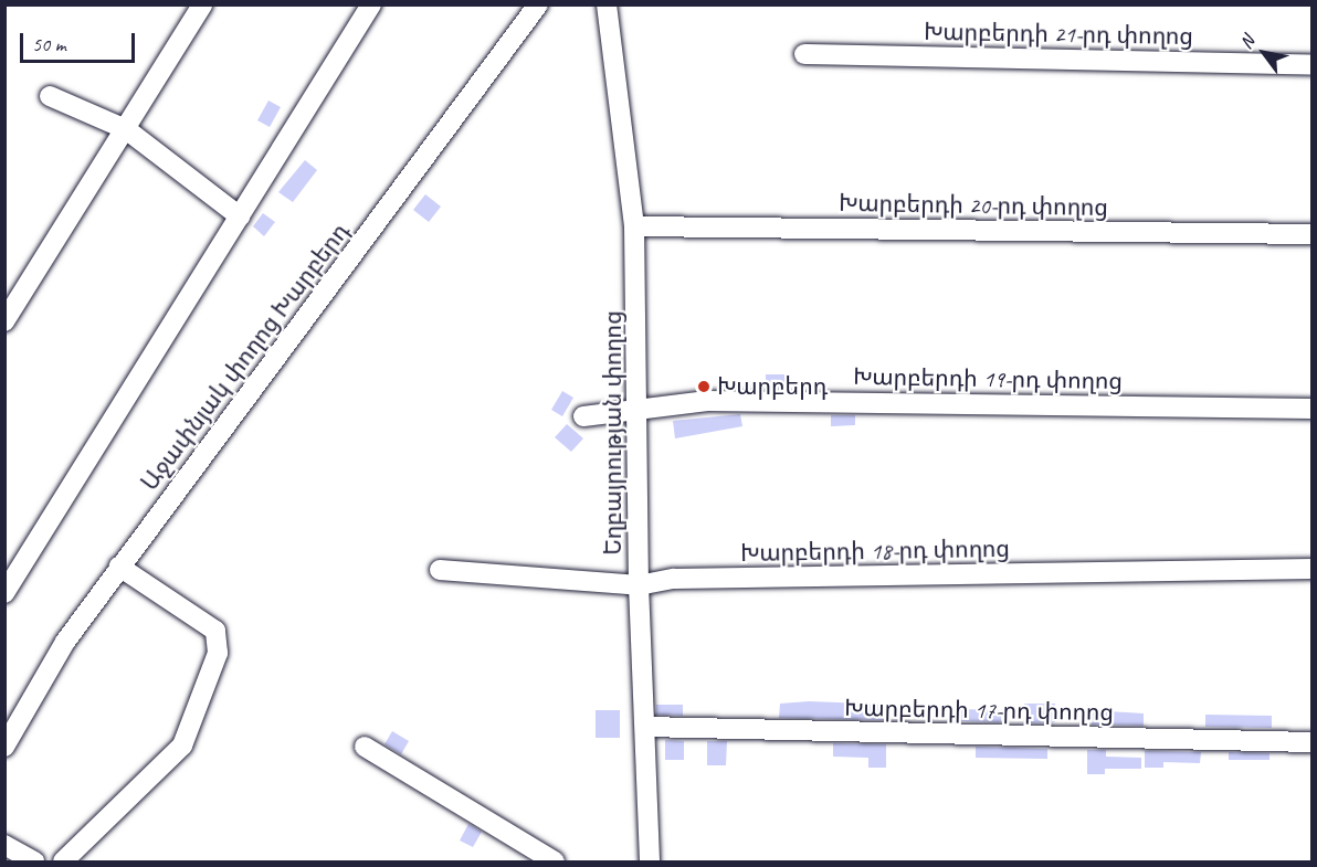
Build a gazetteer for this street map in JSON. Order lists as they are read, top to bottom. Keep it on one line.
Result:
{"streets":{"street":["Խարբերդի 21-րդ փողոց","Խարբերդի 20-րդ փողոց","Աջափնյակ փողոց Խարբերդ","Խարբերդի 19-րդ փողոց","Եղբայրության փողոց","Խարբերդի 18-րդ փողոց","Խարբերդի 17-րդ փողոց"]},"crossings":[["Խարբերդի 20-րդ փողոց","Եղբայրության փողոց"],["Խարբերդի 19-րդ փողոց","Եղբայրության փողոց"],["Եղբայրության փողոց","Խարբերդի 18-րդ փողոց"],["Եղբայրության փողոց","Խարբերդի 17-րդ փողոց"]],"places":["Խարբերդ"],"scale_bar":"50 m","north":"top left"}
